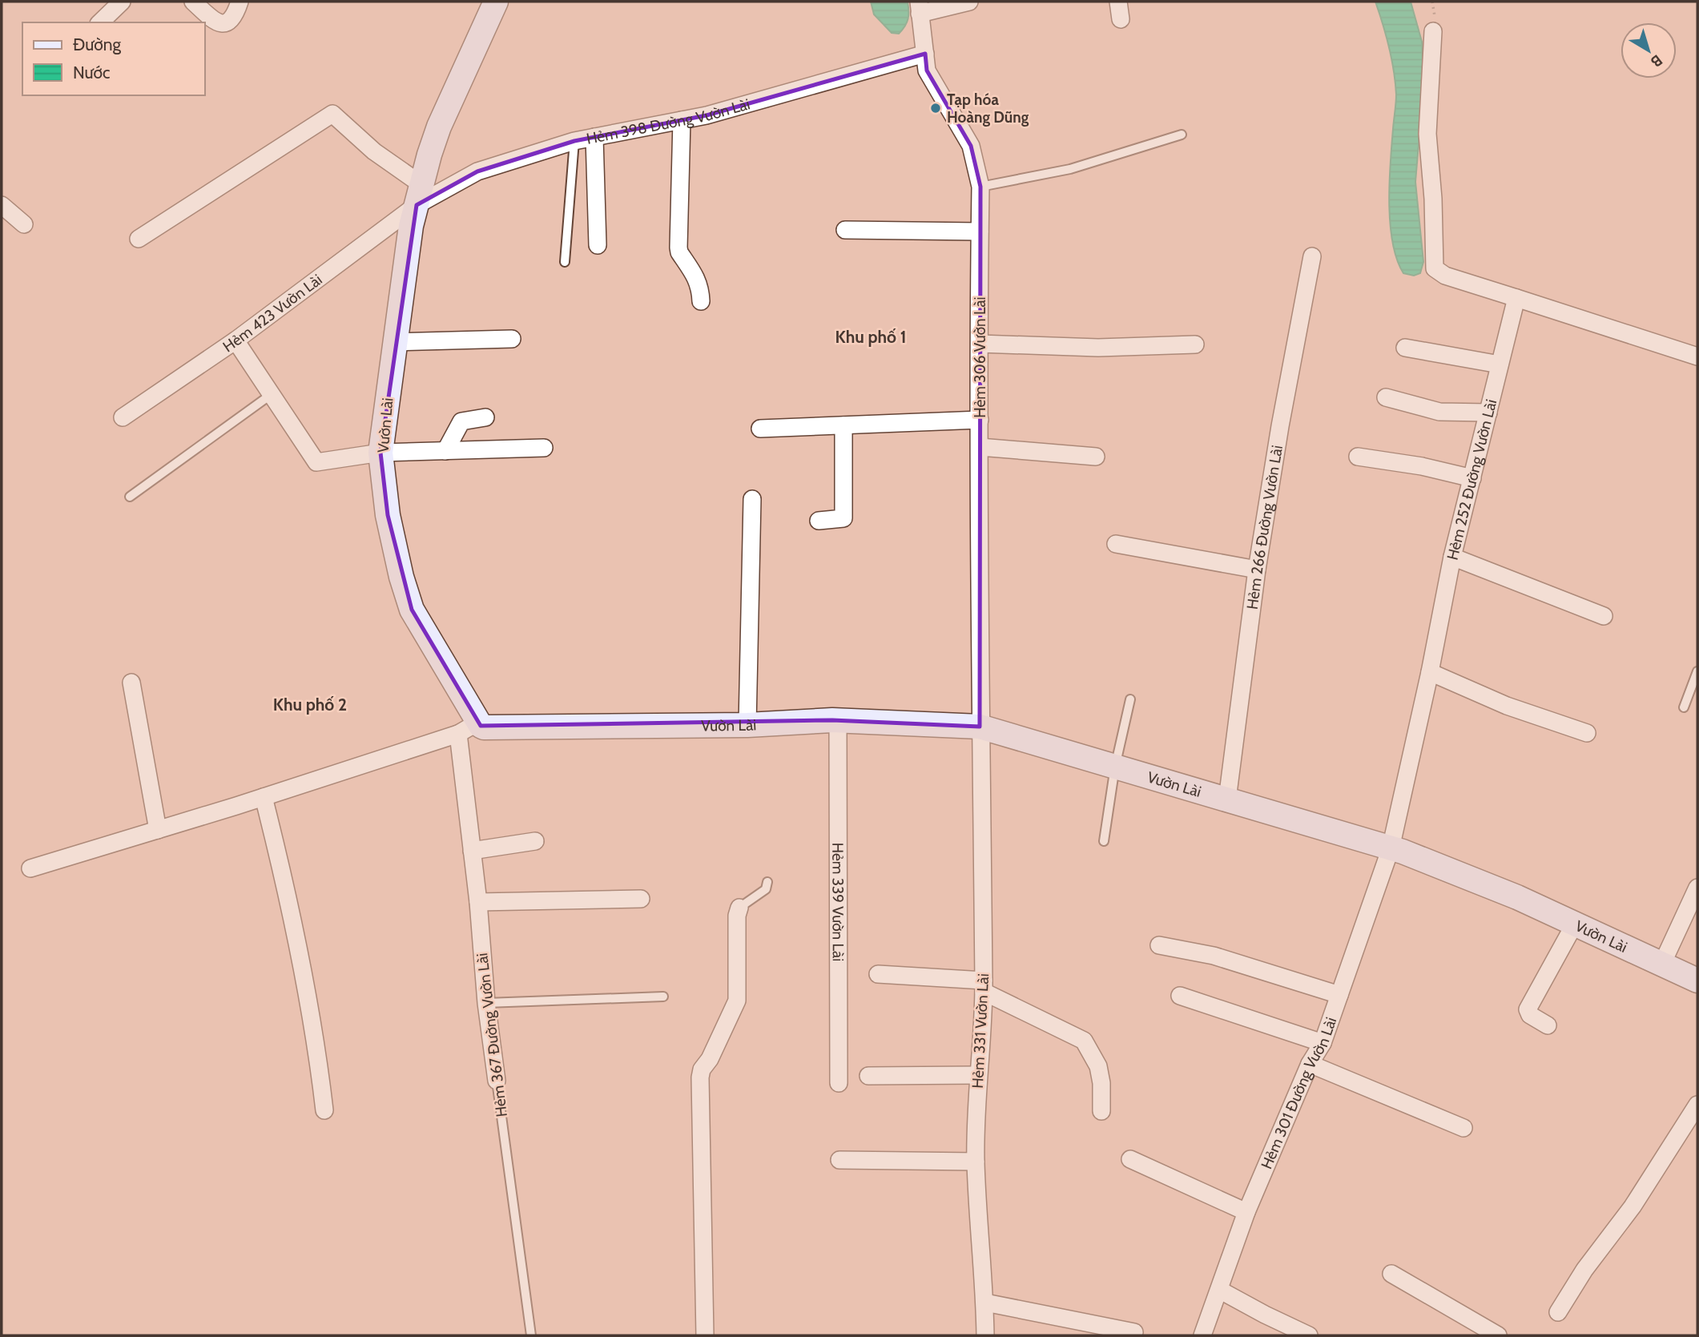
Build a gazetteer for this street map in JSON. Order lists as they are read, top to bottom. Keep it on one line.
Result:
{"streets":{"main road":["Vườn Lài"],"street":["Hẻm 398 Đường Vườn Lài","Hẻm 423 Vườn Lài","Hẻm 306 Vườn Lài","Hẻm 252 Đường Vườn Lài","Hẻm 266 Đường Vườn Lài","Hẻm 339 Vườn Lài","Hẻm 331 Vườn Lài","Hẻm 367 Đường Vườn Lài","Hẻm 301 Đường Vườn Lài"]},"crossings":[["Hẻm 398 Đường Vườn Lài","Hẻm 423 Vườn Lài"],["Hẻm 398 Đường Vườn Lài","Hẻm 306 Vườn Lài"],["Hẻm 398 Đường Vườn Lài","Vườn Lài"],["Hẻm 423 Vườn Lài","Vườn Lài"],["Hẻm 306 Vườn Lài","Vườn Lài"],["Hẻm 306 Vườn Lài","Hẻm 331 Vườn Lài"],["Vườn Lài","Hẻm 252 Đường Vườn Lài"],["Vườn Lài","Hẻm 266 Đường Vườn Lài"],["Vườn Lài","Hẻm 339 Vườn Lài"],["Vườn Lài","Hẻm 331 Vườn Lài"],["Vườn Lài","Hẻm 367 Đường Vườn Lài"],["Vườn Lài","Hẻm 301 Đường Vườn Lài"],["Hẻm 252 Đường Vườn Lài","Hẻm 301 Đường Vườn Lài"]],"districts":["Khu phố 1","Khu phố 2"],"places":["Tạp hóa Hoàng Dũng"],"legend":["Đường","Nước"],"north":"bottom right"}
